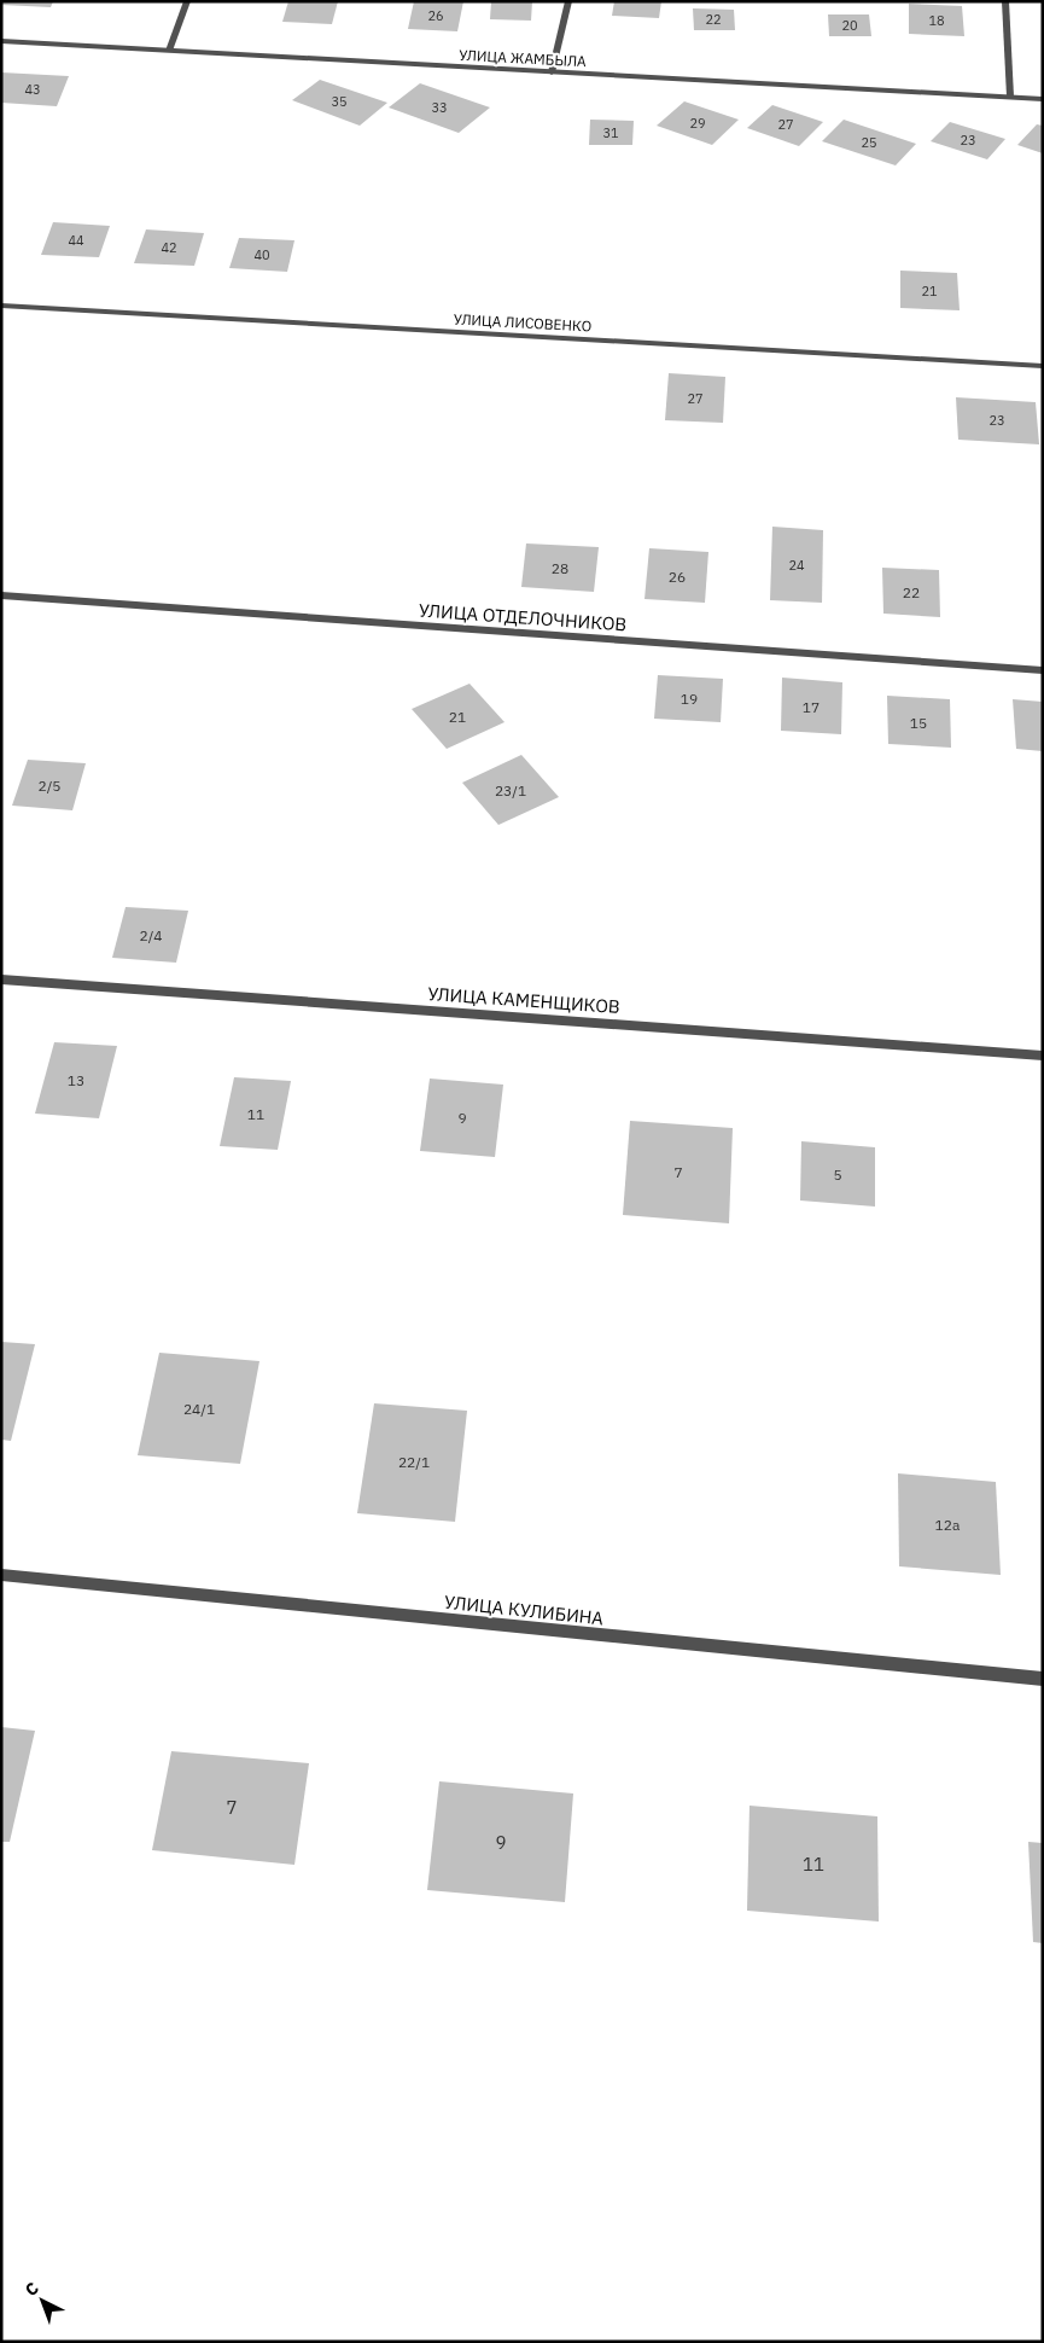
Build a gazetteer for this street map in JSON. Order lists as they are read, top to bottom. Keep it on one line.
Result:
{"streets":{"street":["УЛИЦА ЖАМБЫЛА","УЛИЦА ЛИСОВЕНКО","УЛИЦА ОТДЕЛОЧНИКОВ","УЛИЦА КАМЕНЩИКОВ","УЛИЦА КУЛИБИНА"]},"house_numbers":["26","22","18","20","43","35","33","29","27","31","23","25","44","42","40","21","27","23","24","28","26","22","19","17","21","15","2/5","23/1","2/4","13","11","9","7","5","24/1","22/1","12а","7","9","11"],"north":"top left"}
